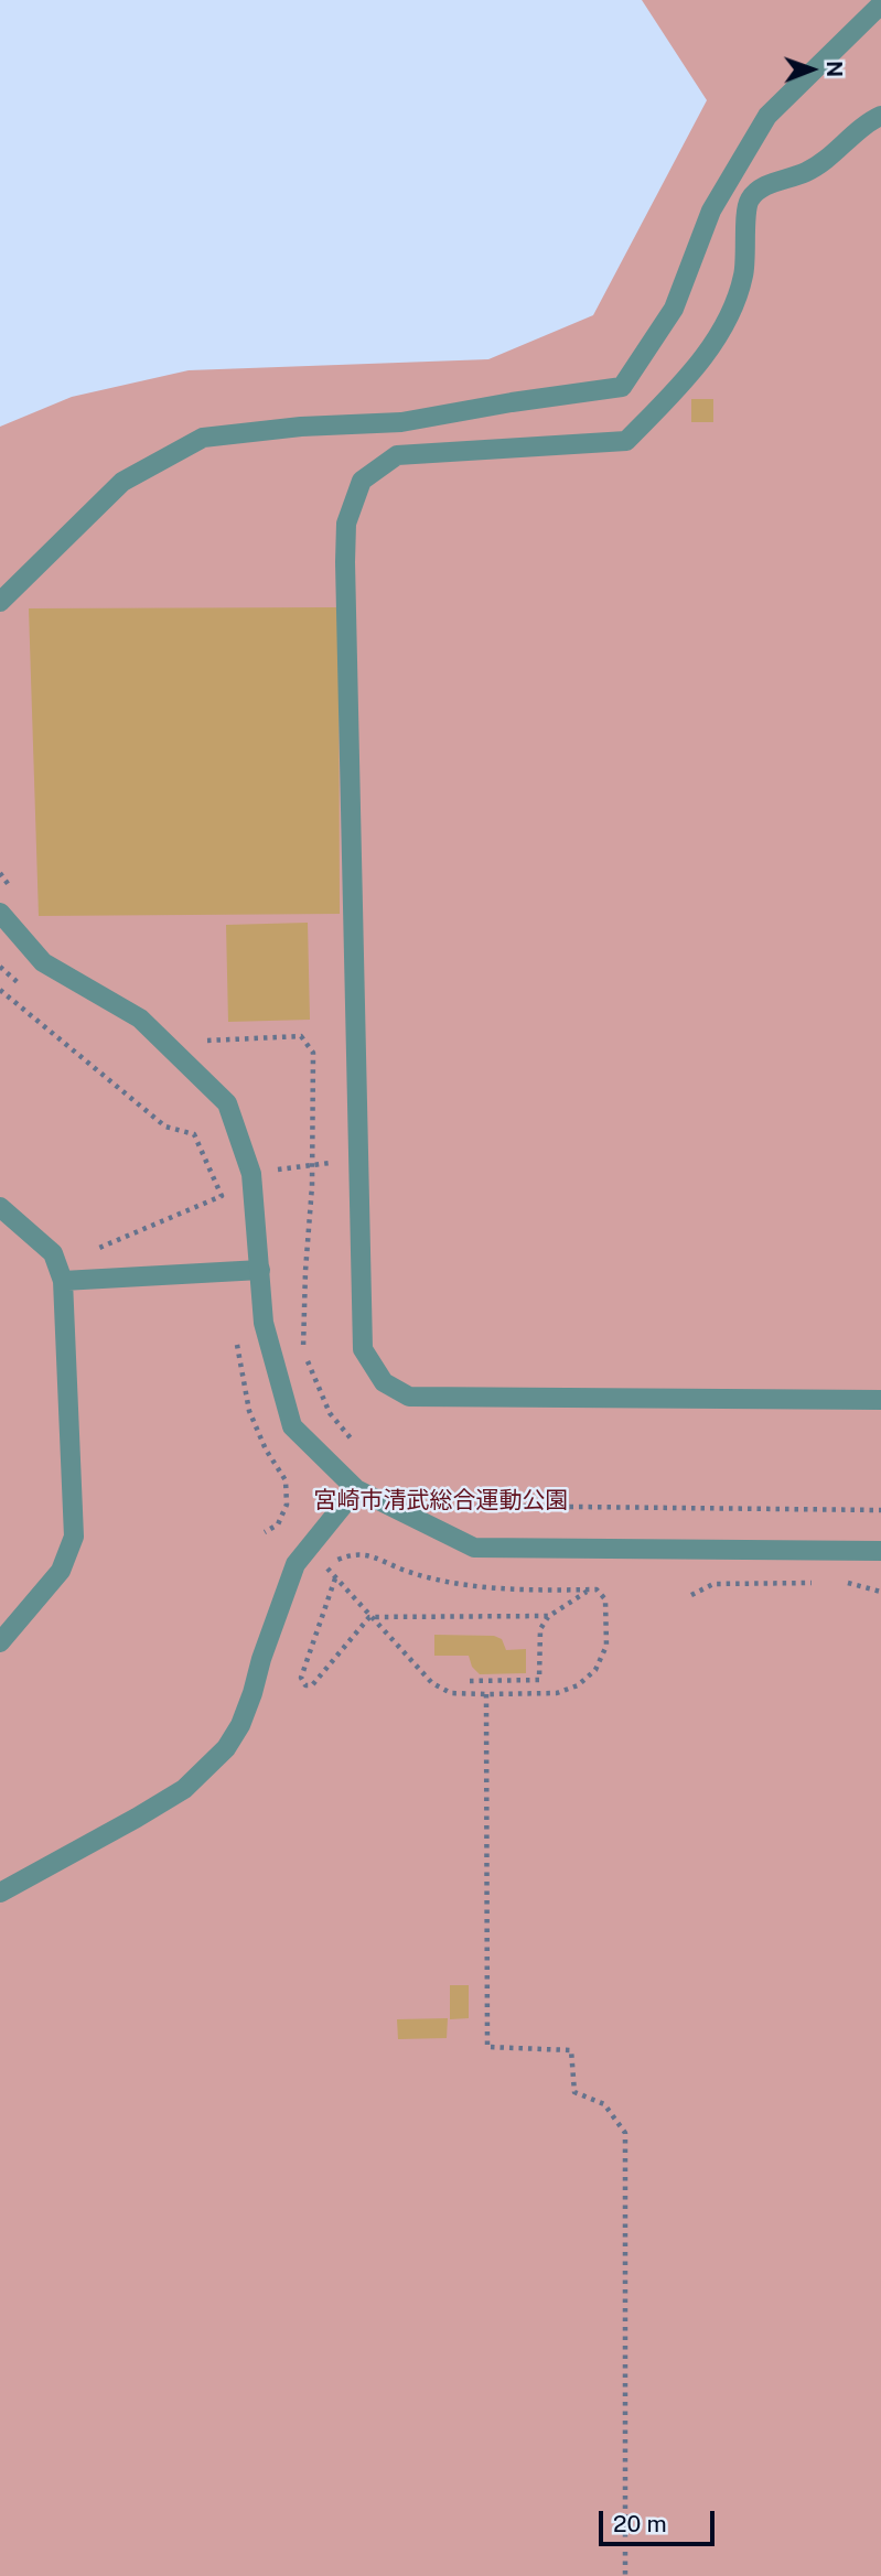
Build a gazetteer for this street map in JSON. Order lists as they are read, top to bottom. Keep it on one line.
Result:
{"parks":["宮崎市清武総合運動公園"],"scale_bar":"20 m","north":"right"}
